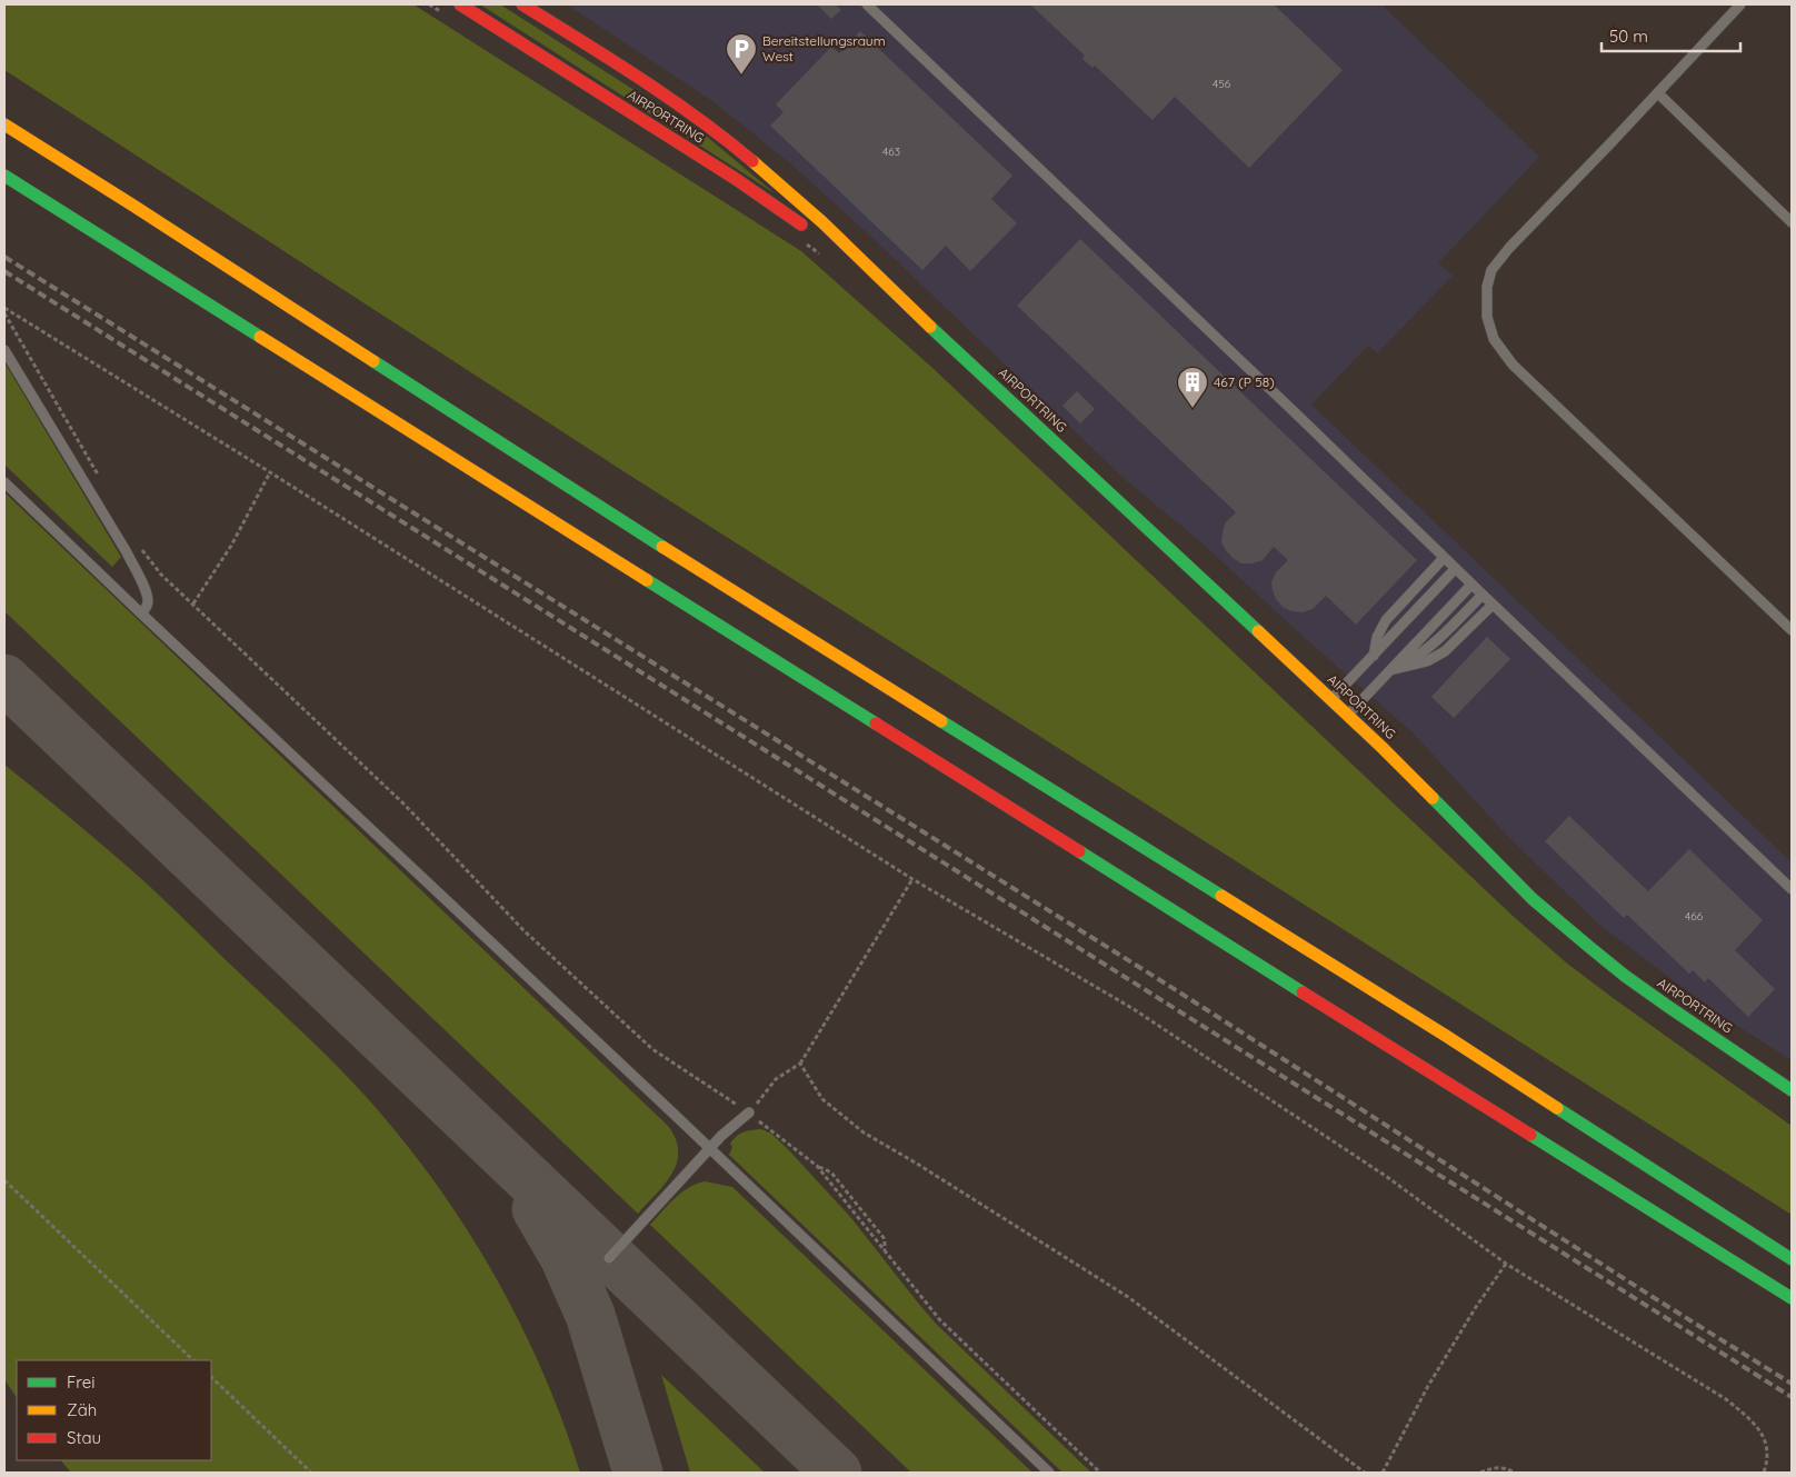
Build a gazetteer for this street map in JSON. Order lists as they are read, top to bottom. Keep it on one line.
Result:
{"streets":{"main road":["AIRPORTRING"]},"places":{"parking":["Bereitstellungsraum West"],"building":["467 (P 58)"]},"house_numbers":["456","463","466"],"legend":["Frei","Zäh","Stau"],"scale_bar":"50 m"}
